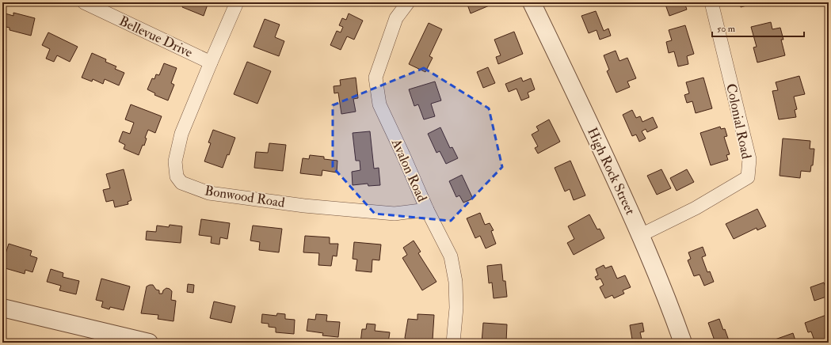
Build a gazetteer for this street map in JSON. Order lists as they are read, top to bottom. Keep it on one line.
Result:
{"streets":{"street":["Bellevue Drive","Colonial Road","Avalon Road","High Rock Street","Bonwood Road"]},"crossings":[["Bellevue Drive","Bonwood Road"],["Colonial Road","High Rock Street"],["Avalon Road","Bonwood Road"]],"scale_bar":"50 m"}
